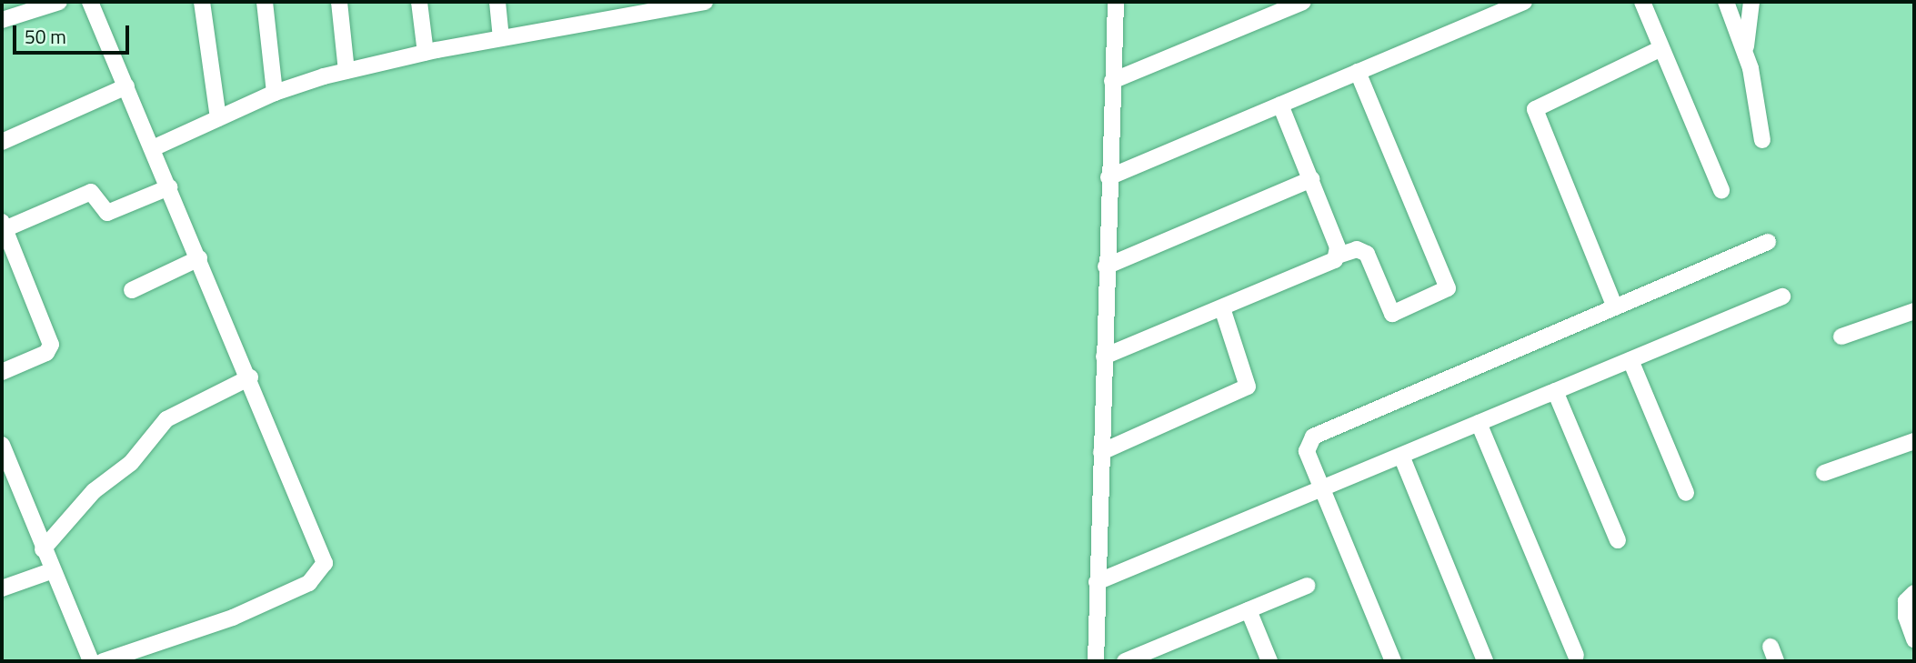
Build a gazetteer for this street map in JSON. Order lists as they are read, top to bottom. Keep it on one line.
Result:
{"scale_bar":"50 m"}
